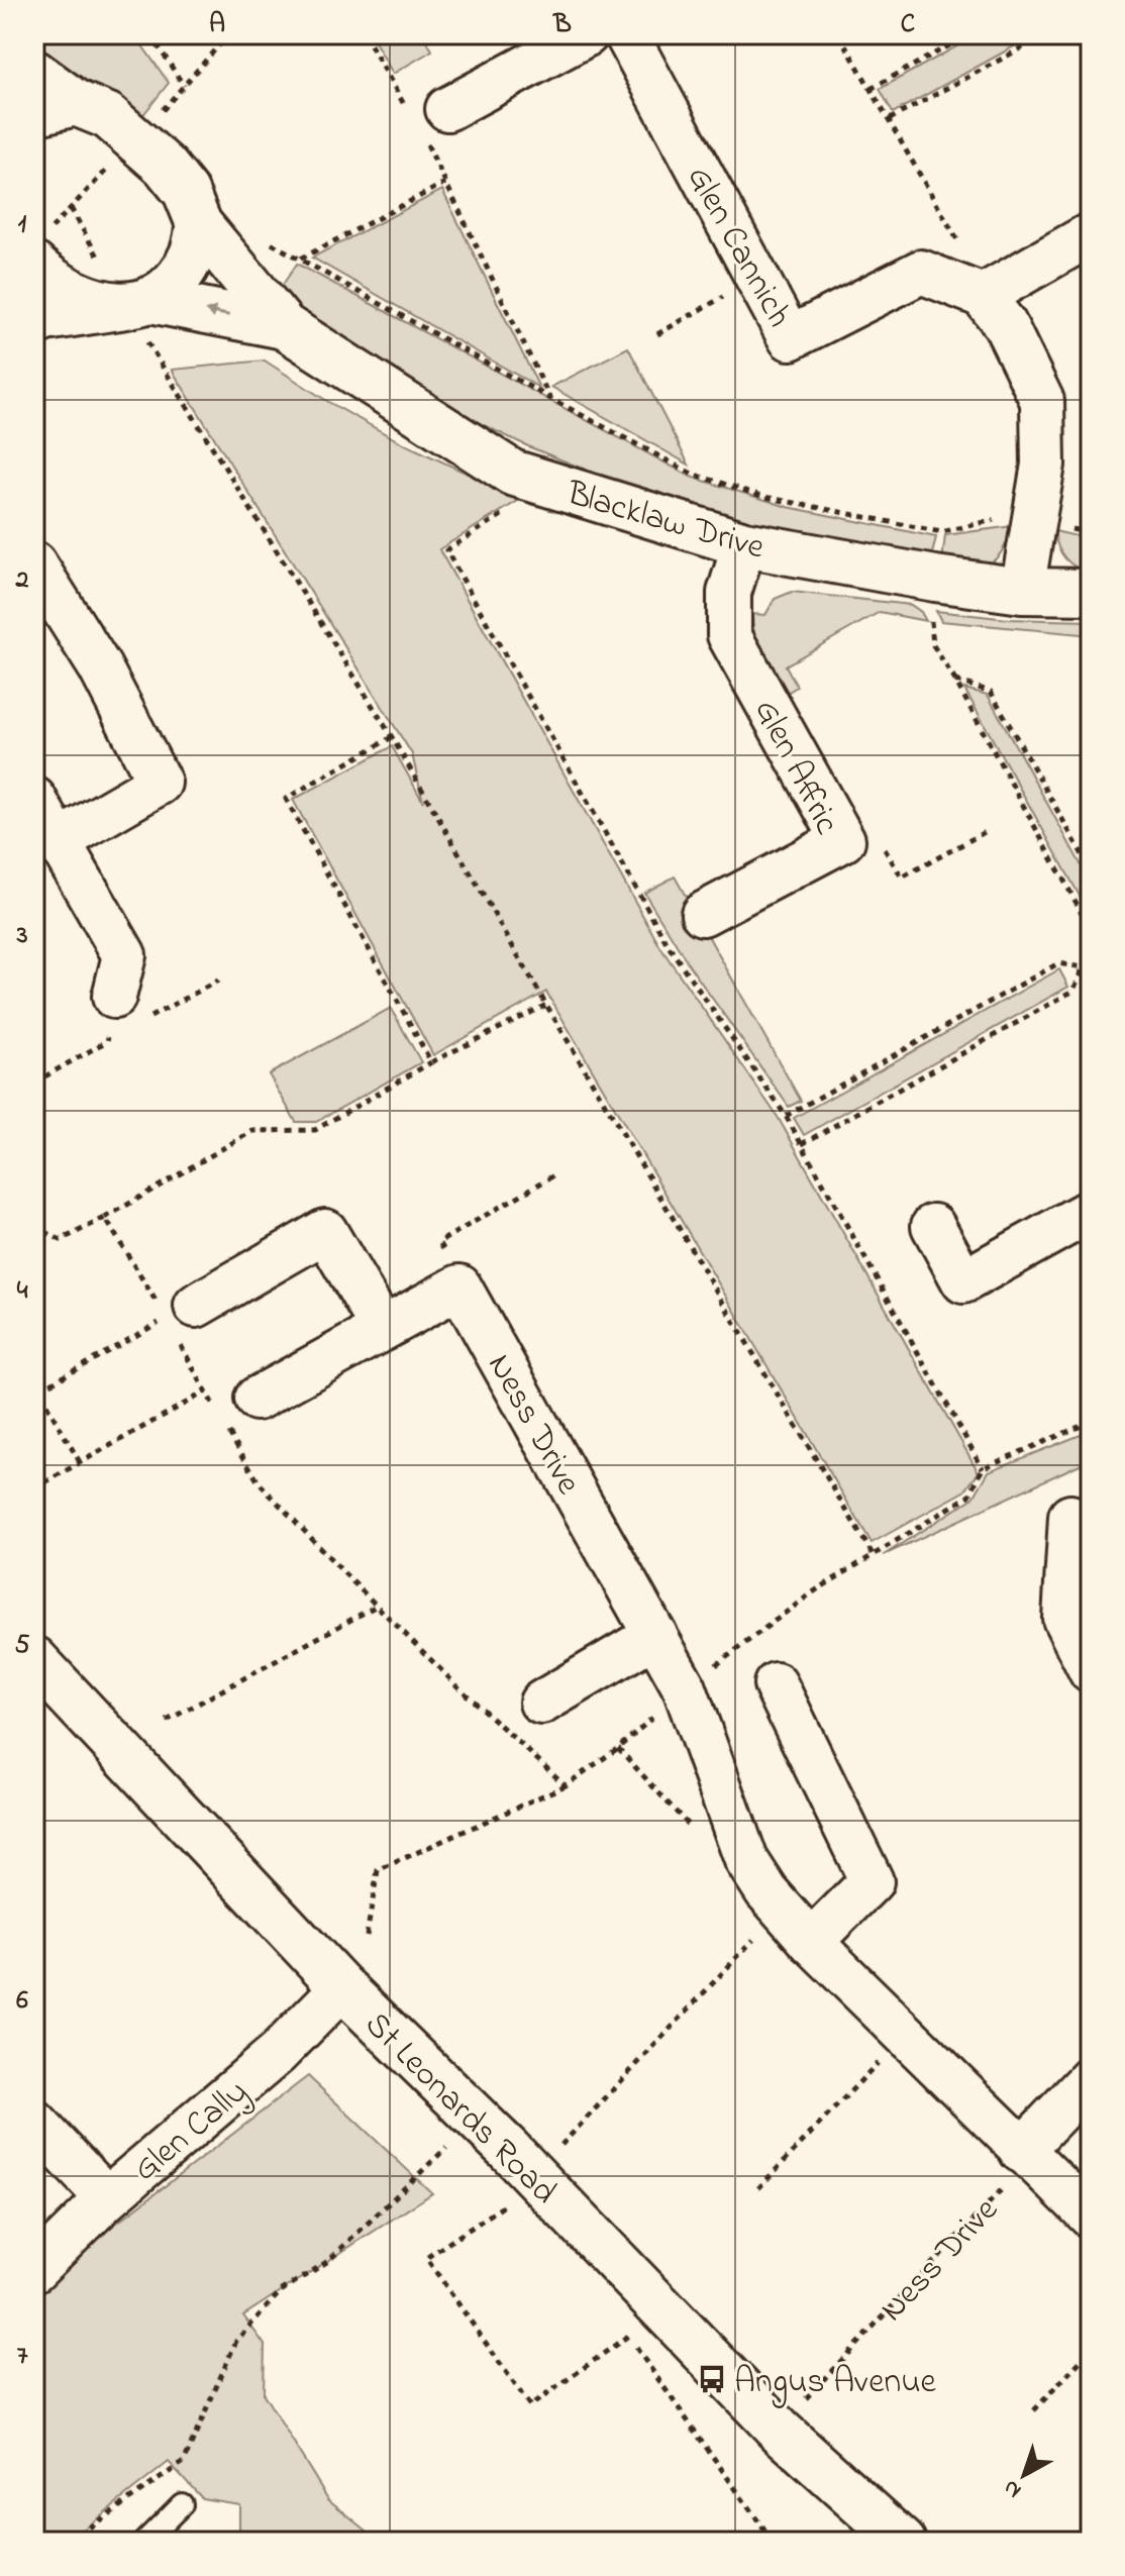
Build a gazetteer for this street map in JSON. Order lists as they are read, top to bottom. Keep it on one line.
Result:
{"streets":{"street":["Glen Cannich","Blacklaw Drive","Glen Affric","Ness Drive","St Leonards Road","Glen Cally"]},"crossings":[["Blacklaw Drive","Glen Affric"],["Ness Drive","St Leonards Road"],["St Leonards Road","Glen Cally"]],"places":{"bus stop":["Angus Avenue"]},"north":"bottom left","grid":{"columns":["A","B","C"],"rows":["1","2","3","4","5","6","7"]}}
